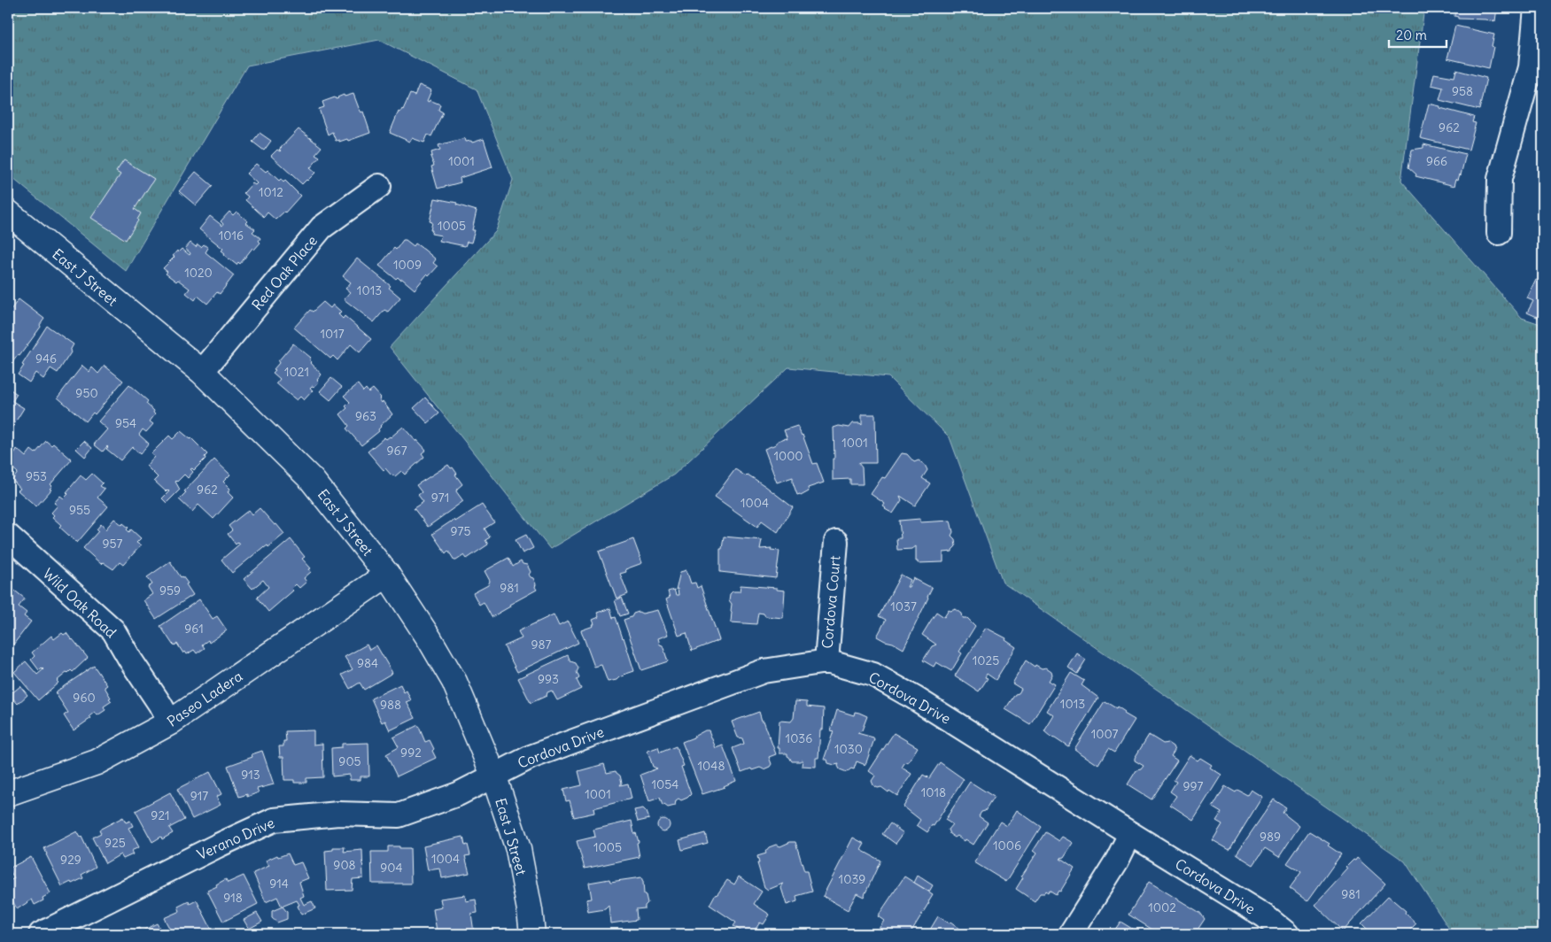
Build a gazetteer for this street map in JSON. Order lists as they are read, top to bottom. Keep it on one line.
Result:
{"streets":{"street":["Red Oak Place","East J Street","Cordova Court","Wild Oak Road","Cordova Drive","Paseo Ladera","Verano Drive"]},"crossings":[["Red Oak Place","East J Street"],["East J Street","Cordova Drive"],["East J Street","Paseo Ladera"],["East J Street","Verano Drive"],["Cordova Court","Cordova Drive"],["Wild Oak Road","Paseo Ladera"],["Cordova Drive","Verano Drive"]],"house_numbers":["958","962","1001","966","1012","1005","1016","1009","1020","1013","1017","946","1021","950","963","954","1001","967","1000","953","962","971","1004","955","975","957","981","959","1037","961","987","1025","984","993","960","1013","988","1007","1036","1030","992","905","1048","913","1054","997","1018","1001","917","921","989","925","1006","1005","1004","929","908","904","1039","914","981","918","1002"],"scale_bar":"20 m"}
